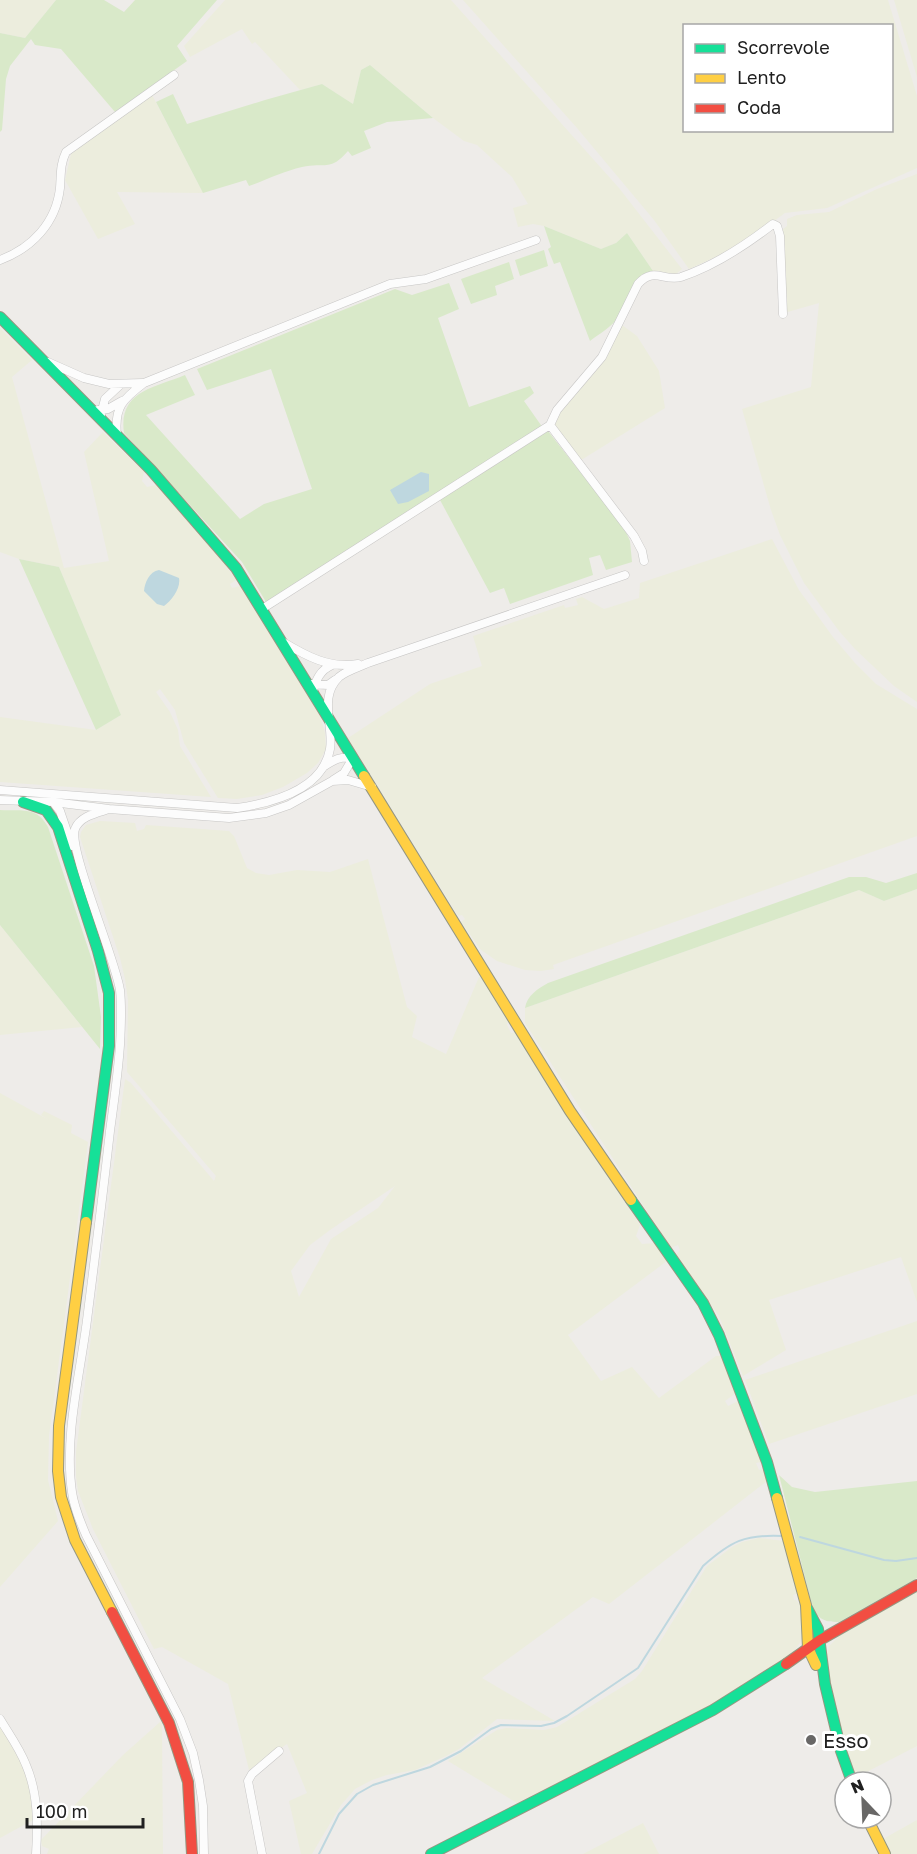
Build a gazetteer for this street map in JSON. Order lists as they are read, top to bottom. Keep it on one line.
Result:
{"places":["Esso"],"legend":["Scorrevole","Lento","Coda"],"scale_bar":"100 m","north":"top left"}
